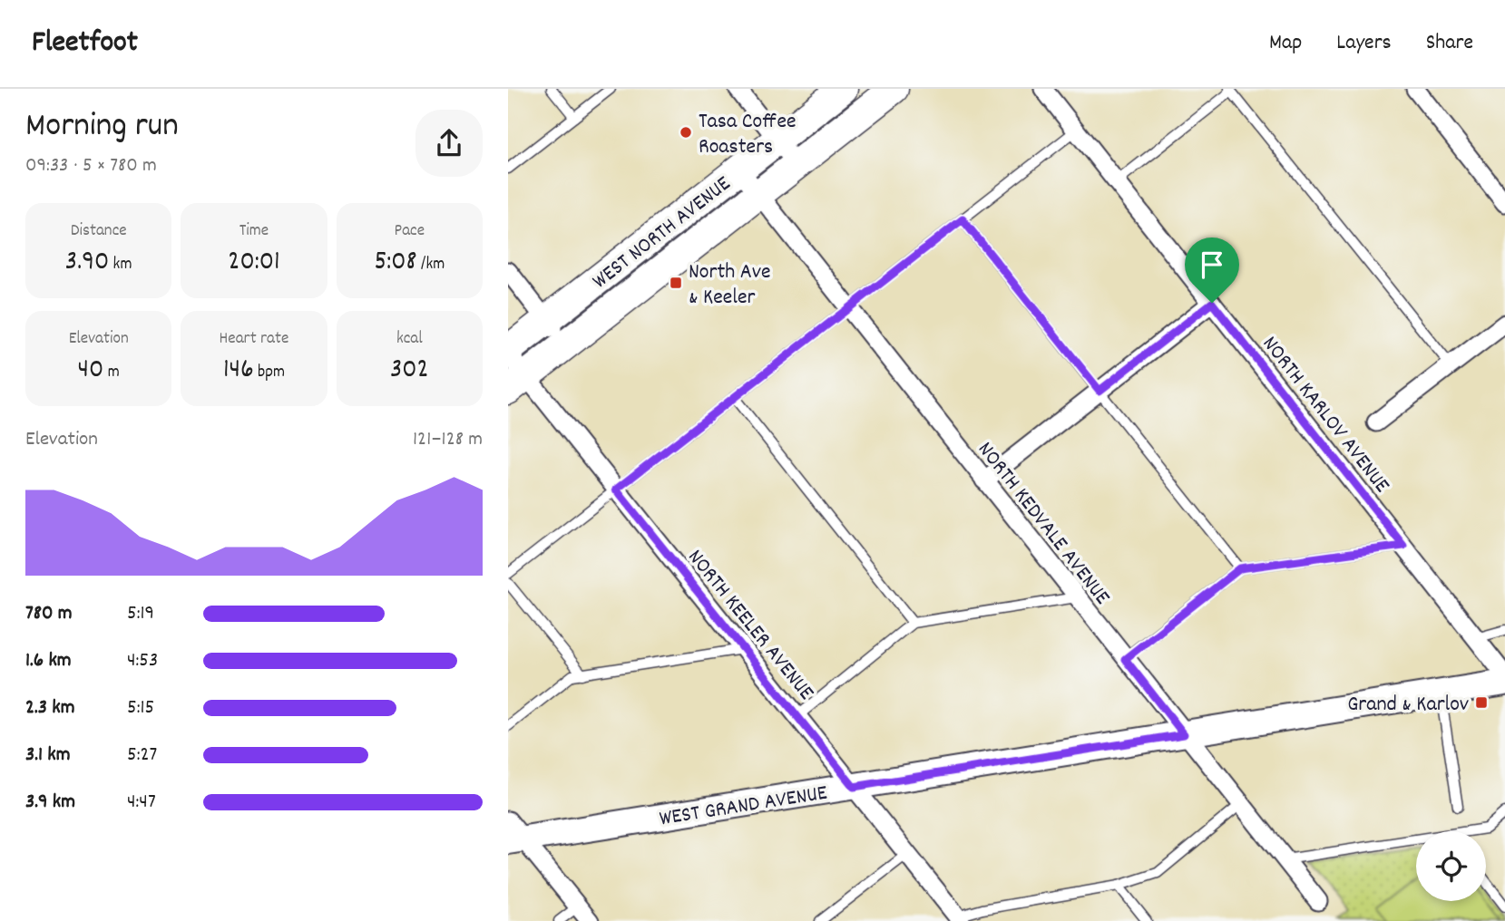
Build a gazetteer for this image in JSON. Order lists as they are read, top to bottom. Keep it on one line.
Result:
{"streets":{"main road":["WEST NORTH AVENUE","WEST GRAND AVENUE"],"street":["NORTH KARLOV AVENUE","NORTH KEDVALE AVENUE","NORTH KEELER AVENUE"]},"crossings":[["WEST NORTH AVENUE","NORTH KEDVALE AVENUE"],["WEST NORTH AVENUE","NORTH KEELER AVENUE"],["NORTH KEDVALE AVENUE","WEST GRAND AVENUE"],["NORTH KEELER AVENUE","WEST GRAND AVENUE"]],"places":{"other":["Tasa Coffee Roasters"],"transit":["North Ave & Keeler","Grand & Karlov"]},"page":{"header":"Fleetfoot","nav":["Map","Layers","Share"],"heading":["Morning run","09:33 · 5 × 780 m"],"stats":[["Distance","3.90 km"],["Time","20:01"],["Pace","5:08 /km"],["Elevation","40 m"],["Heart rate","146 bpm"],["kcal","302"]],"chart":["Elevation","121–128 m"],"list":[{"name":"780 m","note":"5:19"},{"name":"1.6 km","note":"4:53"},{"name":"2.3 km","note":"5:15"},{"name":"3.1 km","note":"5:27"},{"name":"3.9 km","note":"4:47"}]}}
